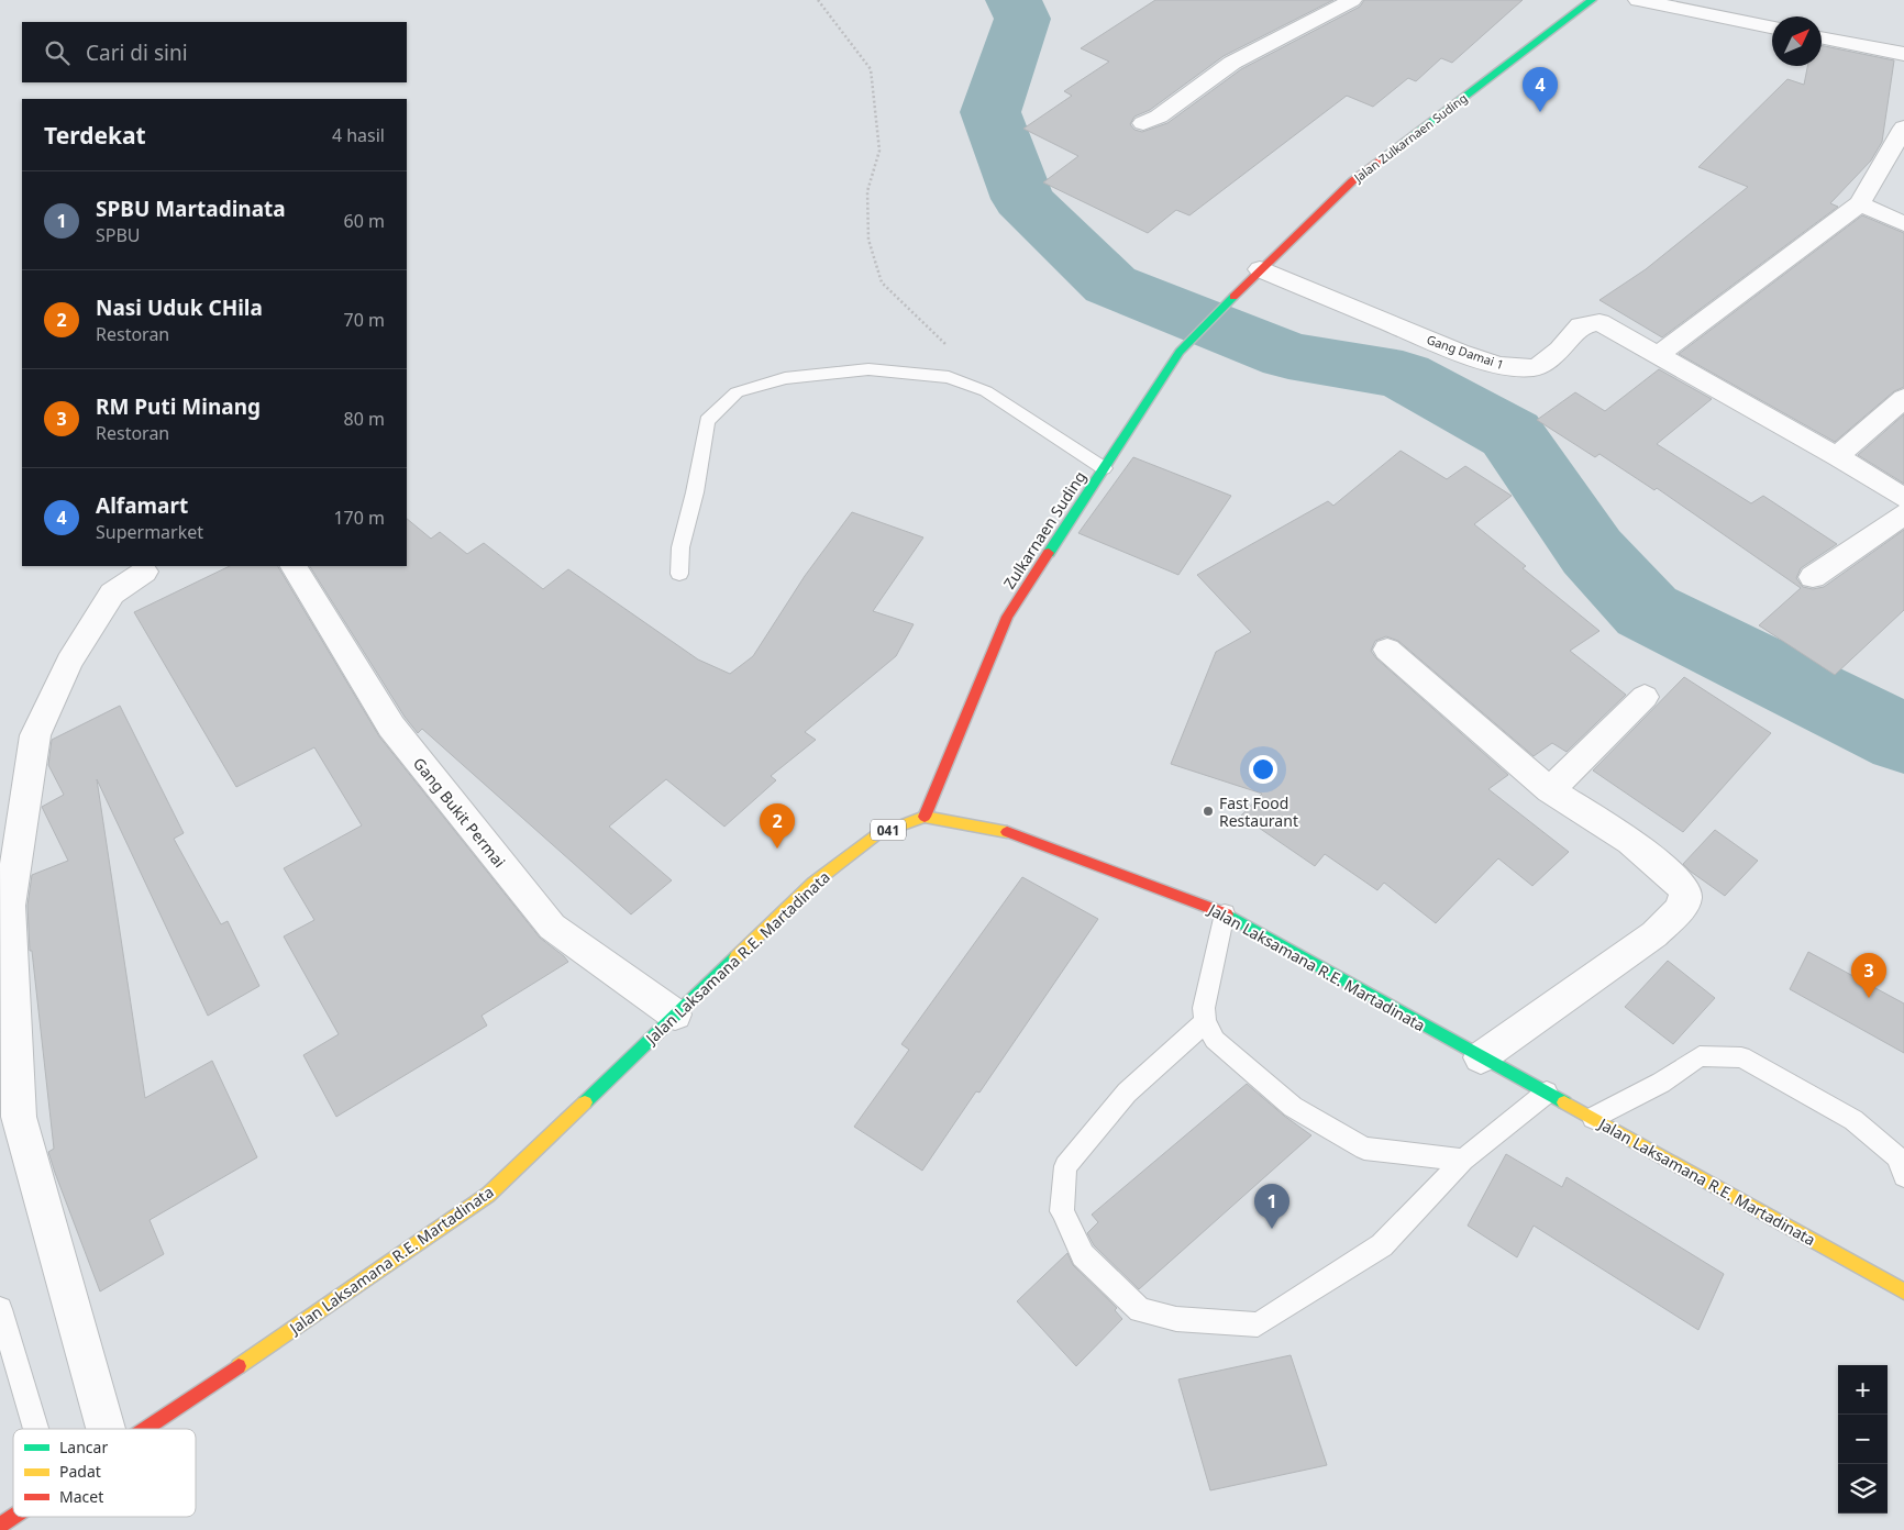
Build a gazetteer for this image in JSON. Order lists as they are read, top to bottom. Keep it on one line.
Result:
{"streets":{"main road":["Jalan Zulkarnaen Suding","Zulkarnaen Suding","041","Jalan Laksamana R.E. Martadinata"],"street":["Gang Damai 1","Gang Bukit Permai"]},"crossings":[["Jalan Zulkarnaen Suding","Gang Damai 1"],["Jalan Zulkarnaen Suding","Zulkarnaen Suding"],["Zulkarnaen Suding","Jalan Laksamana R.E. Martadinata"],["Gang Bukit Permai","Jalan Laksamana R.E. Martadinata"]],"places":["Fast Food Restaurant"],"legend":["Lancar","Padat","Macet"],"north":"top right","page":{"search":"Cari di sini","pins":["4","2","3","1"],"heading":["Terdekat","4 hasil"],"list":[{"mark":"1","name":"SPBU Martadinata","note":"SPBU","value":"60 m"},{"mark":"2","name":"Nasi Uduk CHila","note":"Restoran","value":"70 m"},{"mark":"3","name":"RM Puti Minang","note":"Restoran","value":"80 m"},{"mark":"4","name":"Alfamart","note":"Supermarket","value":"170 m"}],"map_buttons":["+","−"]}}
